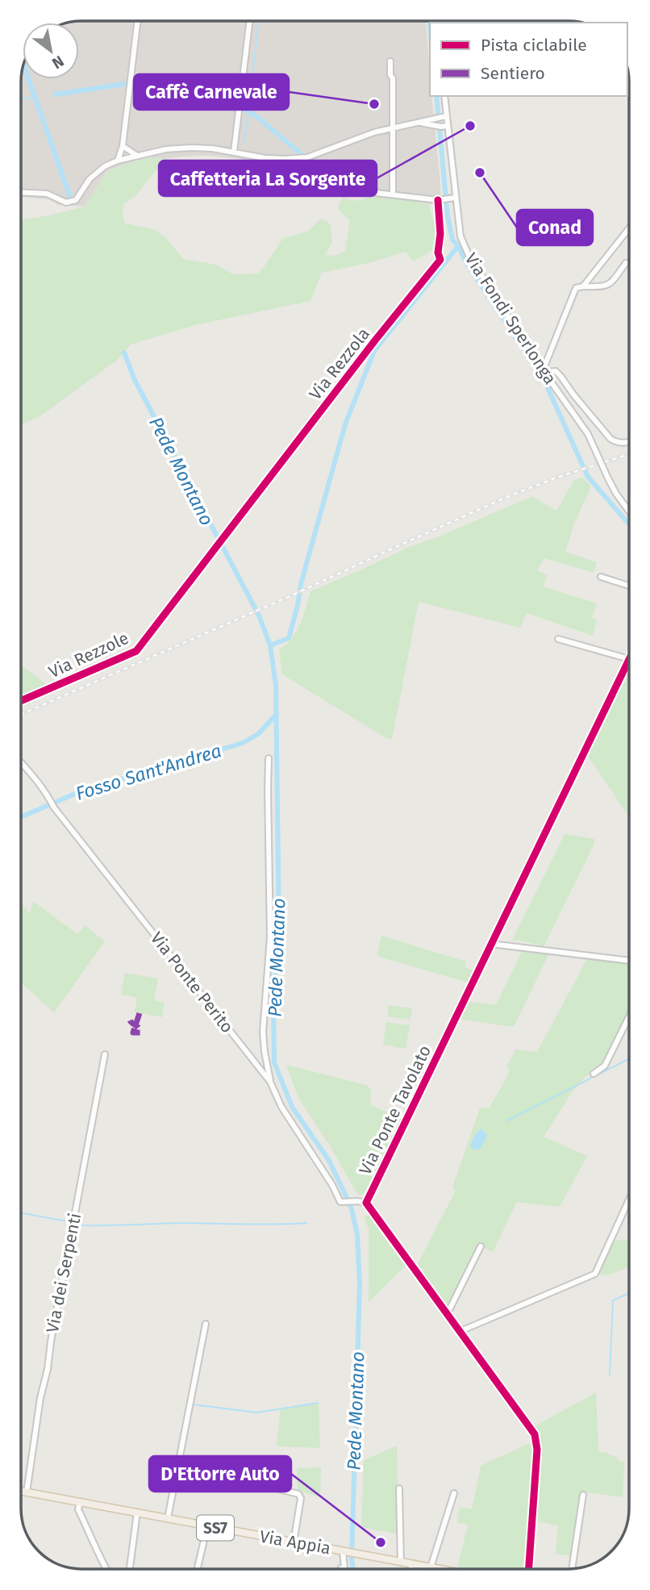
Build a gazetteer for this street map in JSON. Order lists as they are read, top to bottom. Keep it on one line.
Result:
{"streets":{"main road":["SS7","Via Appia"],"street":["Via Fondi Sperlonga","Via Rezzola","Via Rezzole","Via Ponte Perito","Via Ponte Tavolato","Via dei Serpenti"]},"crossings":[["Via Rezzola","Via Rezzole"],["Via Ponte Perito","Via Ponte Tavolato"],["Via dei Serpenti","Via Appia"]],"water":["Pede Montano","Fosso Sant'Andrea"],"places":["Caffè Carnevale","Caffetteria La Sorgente","Conad","D'Ettorre Auto"],"legend":["Pista ciclabile","Sentiero"],"north":"bottom right"}
